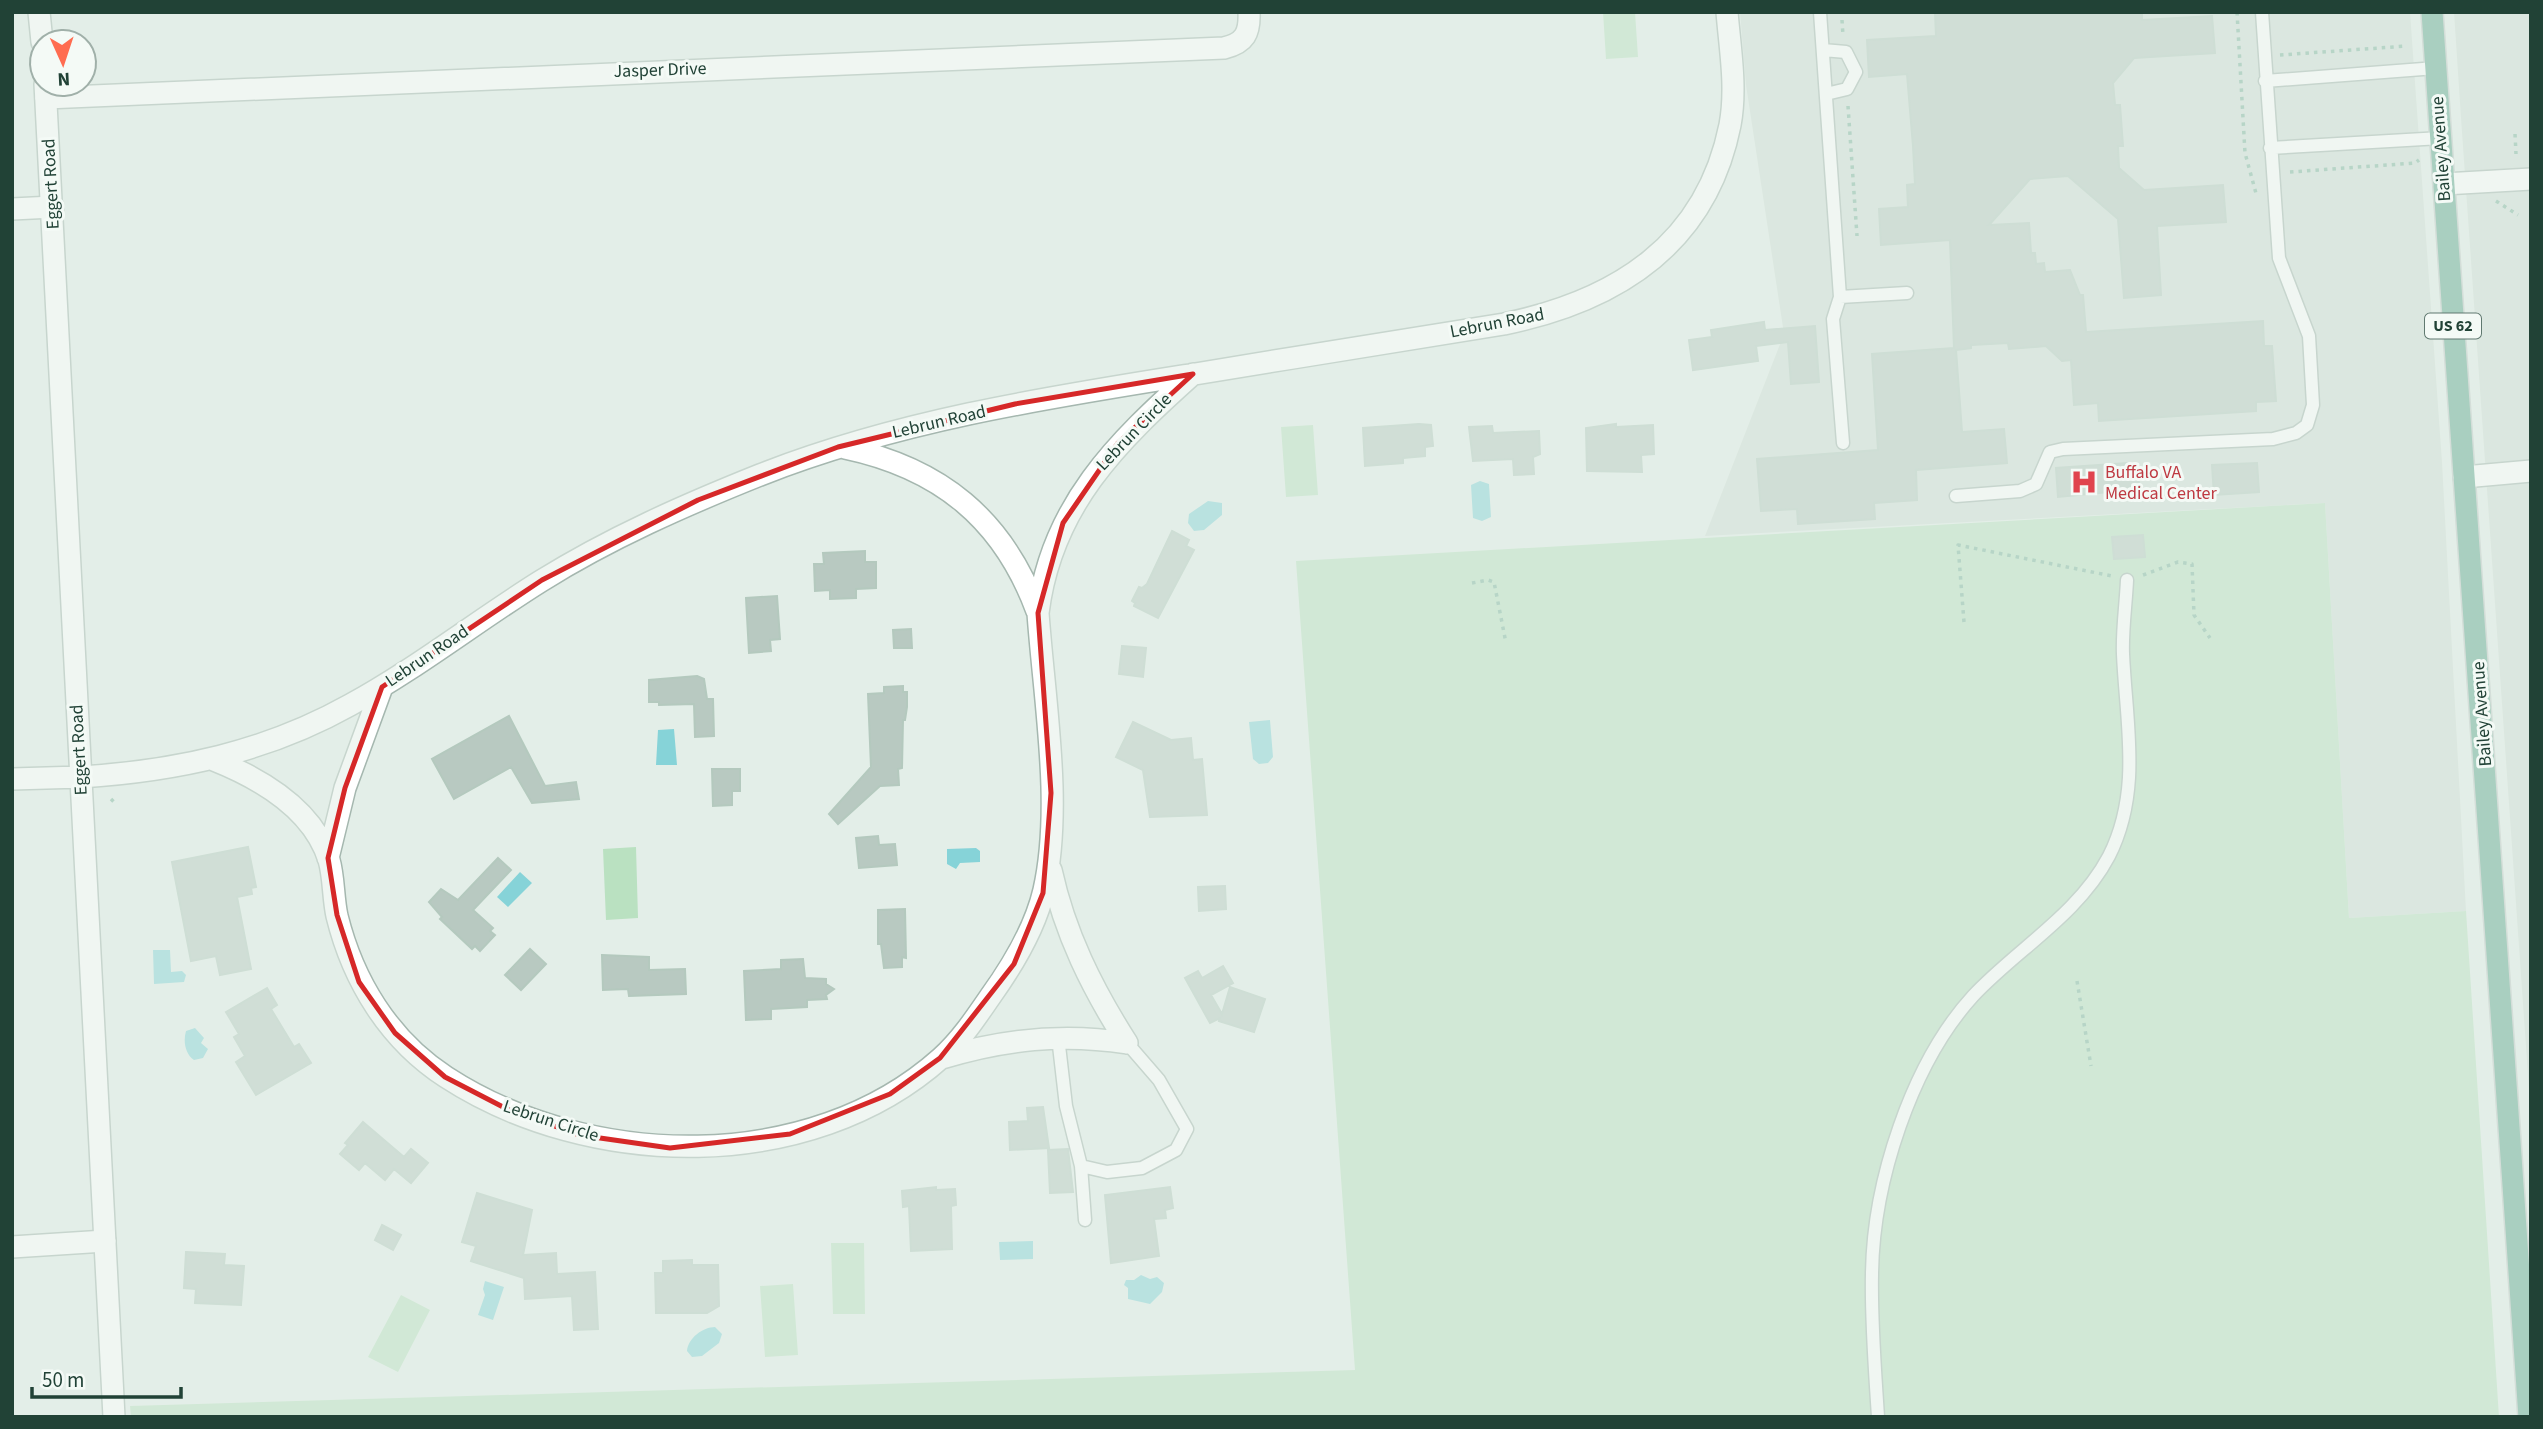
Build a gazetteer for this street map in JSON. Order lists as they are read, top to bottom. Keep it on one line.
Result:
{"streets":{"main road":["Bailey Avenue","US 62"],"street":["Jasper Drive","Eggert Road","Lebrun Road","Lebrun Circle"]},"crossings":[["Eggert Road","Lebrun Road"],["Lebrun Road","Lebrun Circle"]],"places":{"hospital":["Buffalo VA Medical Center"]},"scale_bar":"50 m","north":"bottom"}
